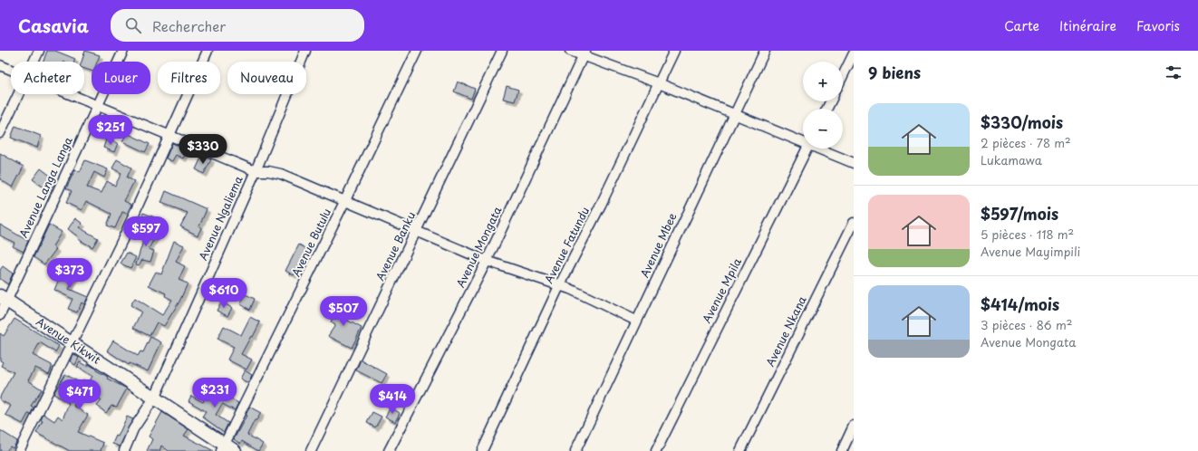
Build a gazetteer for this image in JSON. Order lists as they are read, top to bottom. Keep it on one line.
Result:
{"streets":{"main road":["Avenue Kikwit"],"street":["Avenue Langa Langa","Avenue Ngaliema","Avenue Butulu","Avenue Fatundu","Avenue Mbee","Avenue Banku","Avenue Mongata","Avenue Mpila","Avenue Nkana"]},"crossings":[["Avenue Langa Langa","Avenue Kikwit"],["Avenue Ngaliema","Avenue Kikwit"],["Avenue Butulu","Avenue Kikwit"]],"page":{"header":"Casavia","search":"Rechercher","nav":["Carte","Itinéraire","Favoris"],"heading":"9 biens","map_buttons":["+","−"],"chip":["Acheter","Louer","Filtres","Nouveau"],"list":[{"name":"$330/mois","note":"2 pièces · 78 m² · Lukamawa"},{"name":"$597/mois","note":"5 pièces · 118 m² · Avenue Mayimpili"},{"name":"$414/mois","note":"3 pièces · 86 m² · Avenue Mongata"}],"price":["$251","$330","$597","$373","$610","$507","$231","$471","$414"]}}
